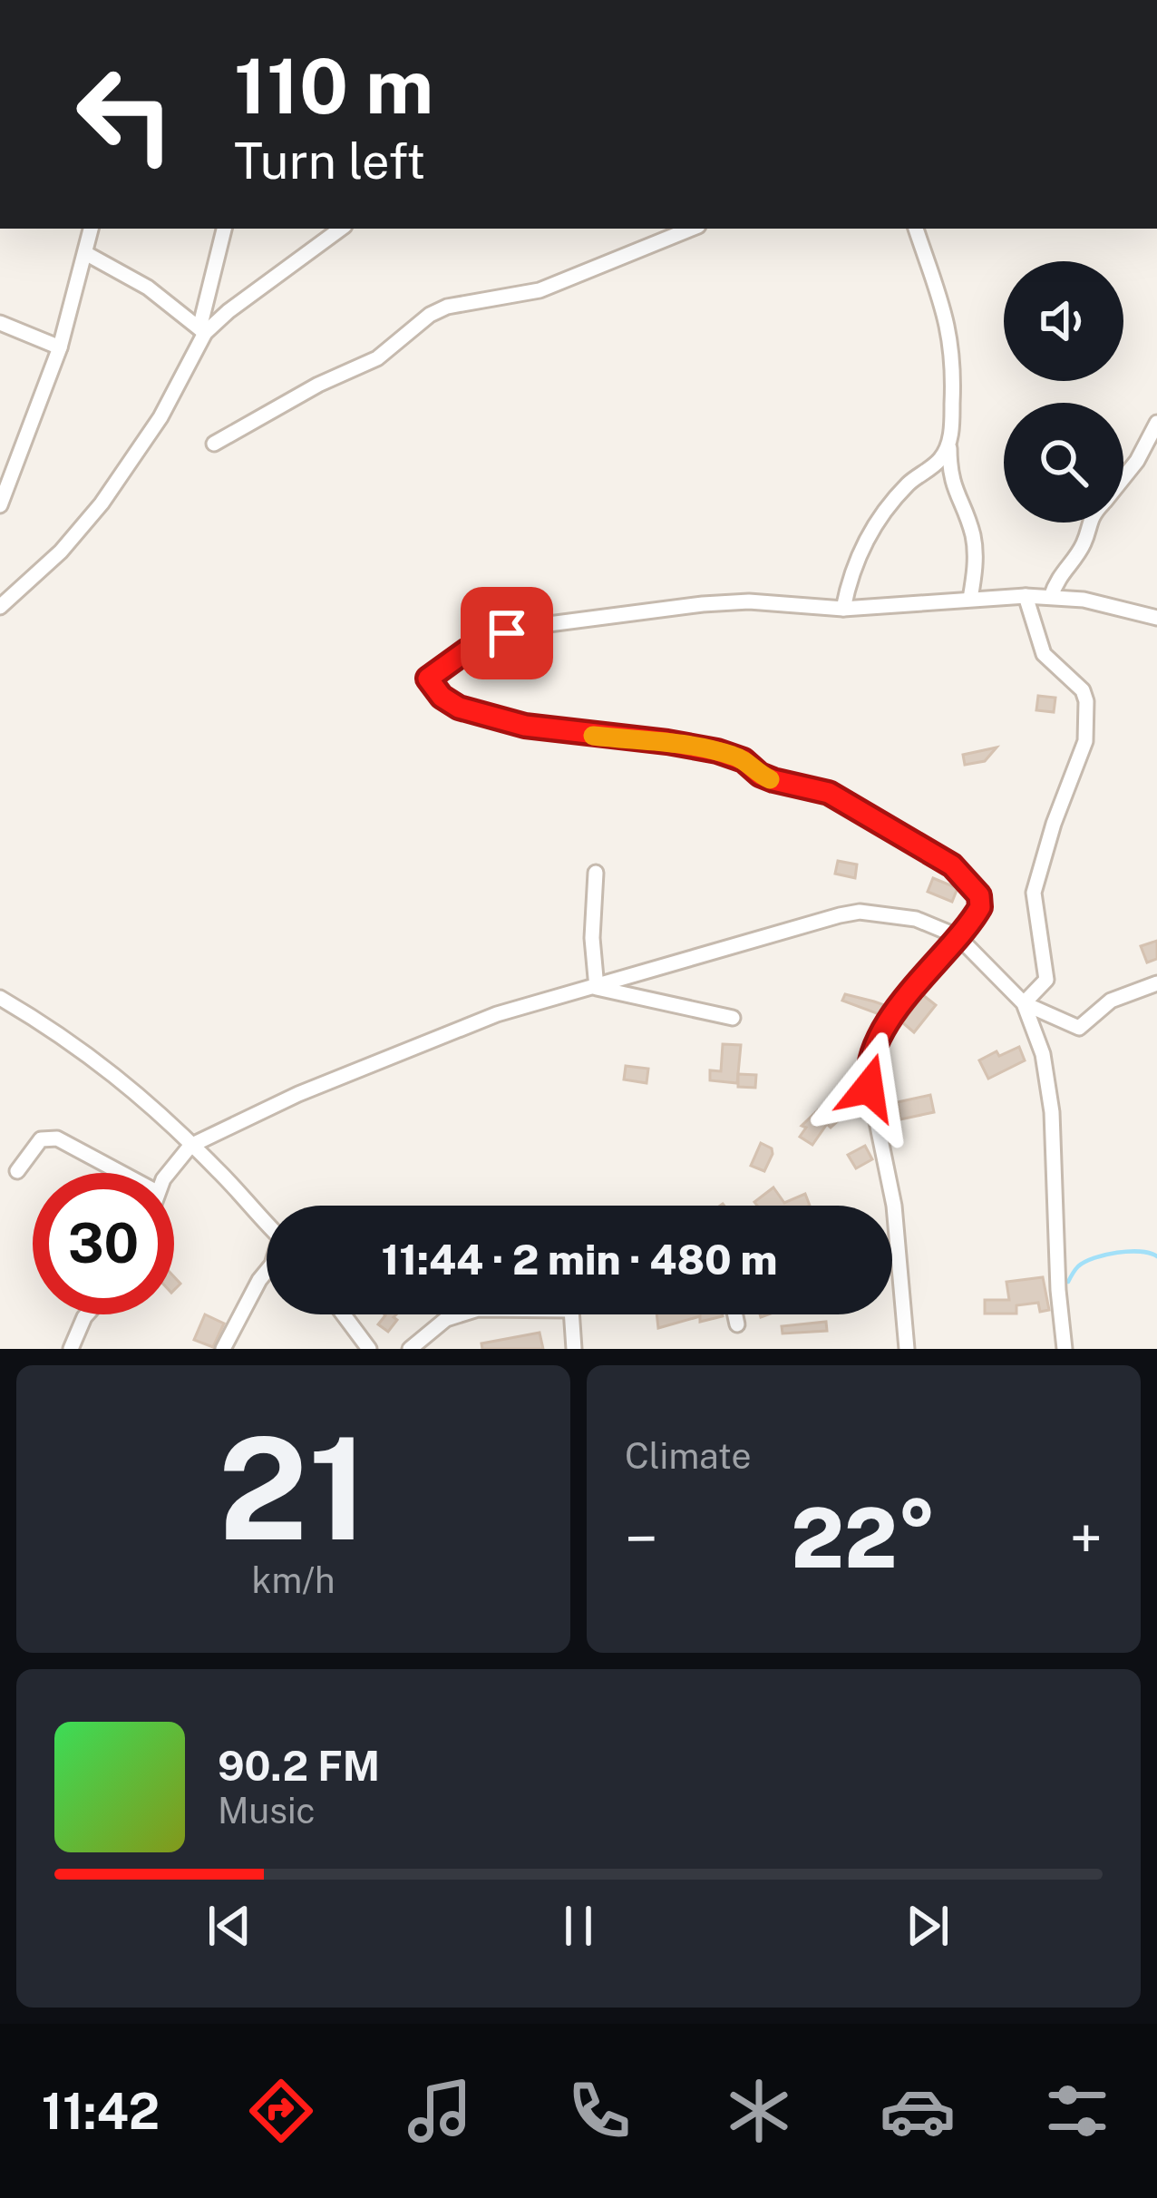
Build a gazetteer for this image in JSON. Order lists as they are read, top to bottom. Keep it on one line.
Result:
{"page":{"turn":["110 m","Turn left"],"limit":"30","trip":"11:44 · 2 min · 480 m","tile":[["21","km/h"],"Climate"],"heat":["−","22°","+"],"song":["90.2 FM","Music"],"tabs":"11:42"}}
